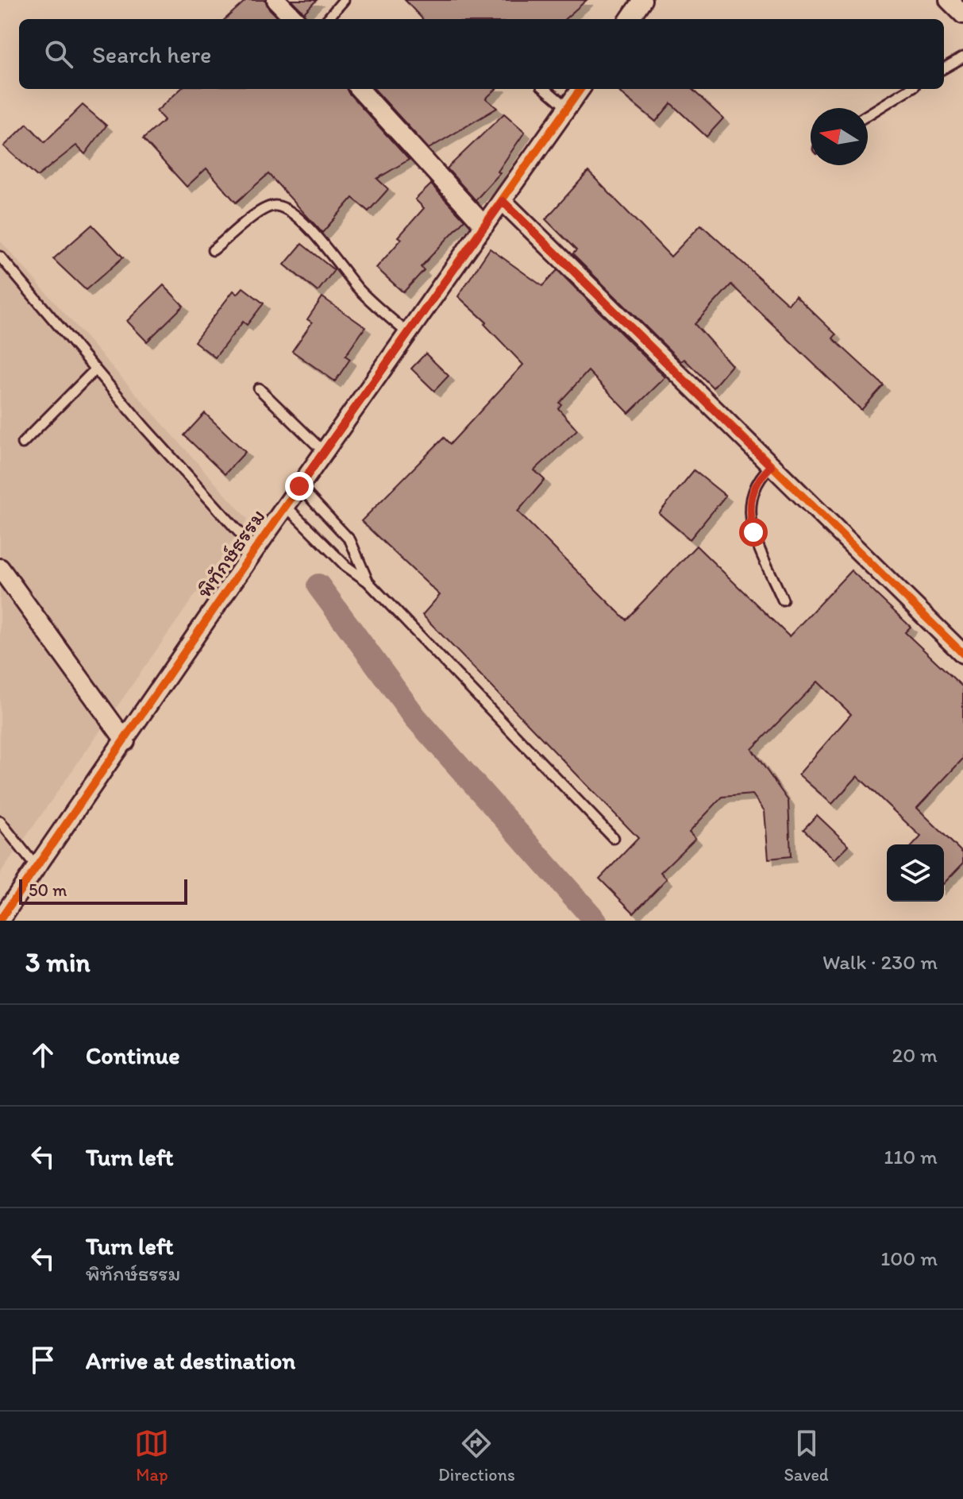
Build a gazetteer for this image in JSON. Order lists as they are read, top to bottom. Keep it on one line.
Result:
{"streets":{"street":["พิทักษ์ธรรม"]},"scale_bar":"50 m","north":"left","page":{"search":"Search here","scale":"50 m","heading":["3 min","Walk · 230 m"],"list":[["Continue","20 m"],["Turn left","110 m"],["Turn left","พิทักษ์ธรรม","100 m"],"Arrive at destination"],"nav":["Map","Directions","Saved"]}}
